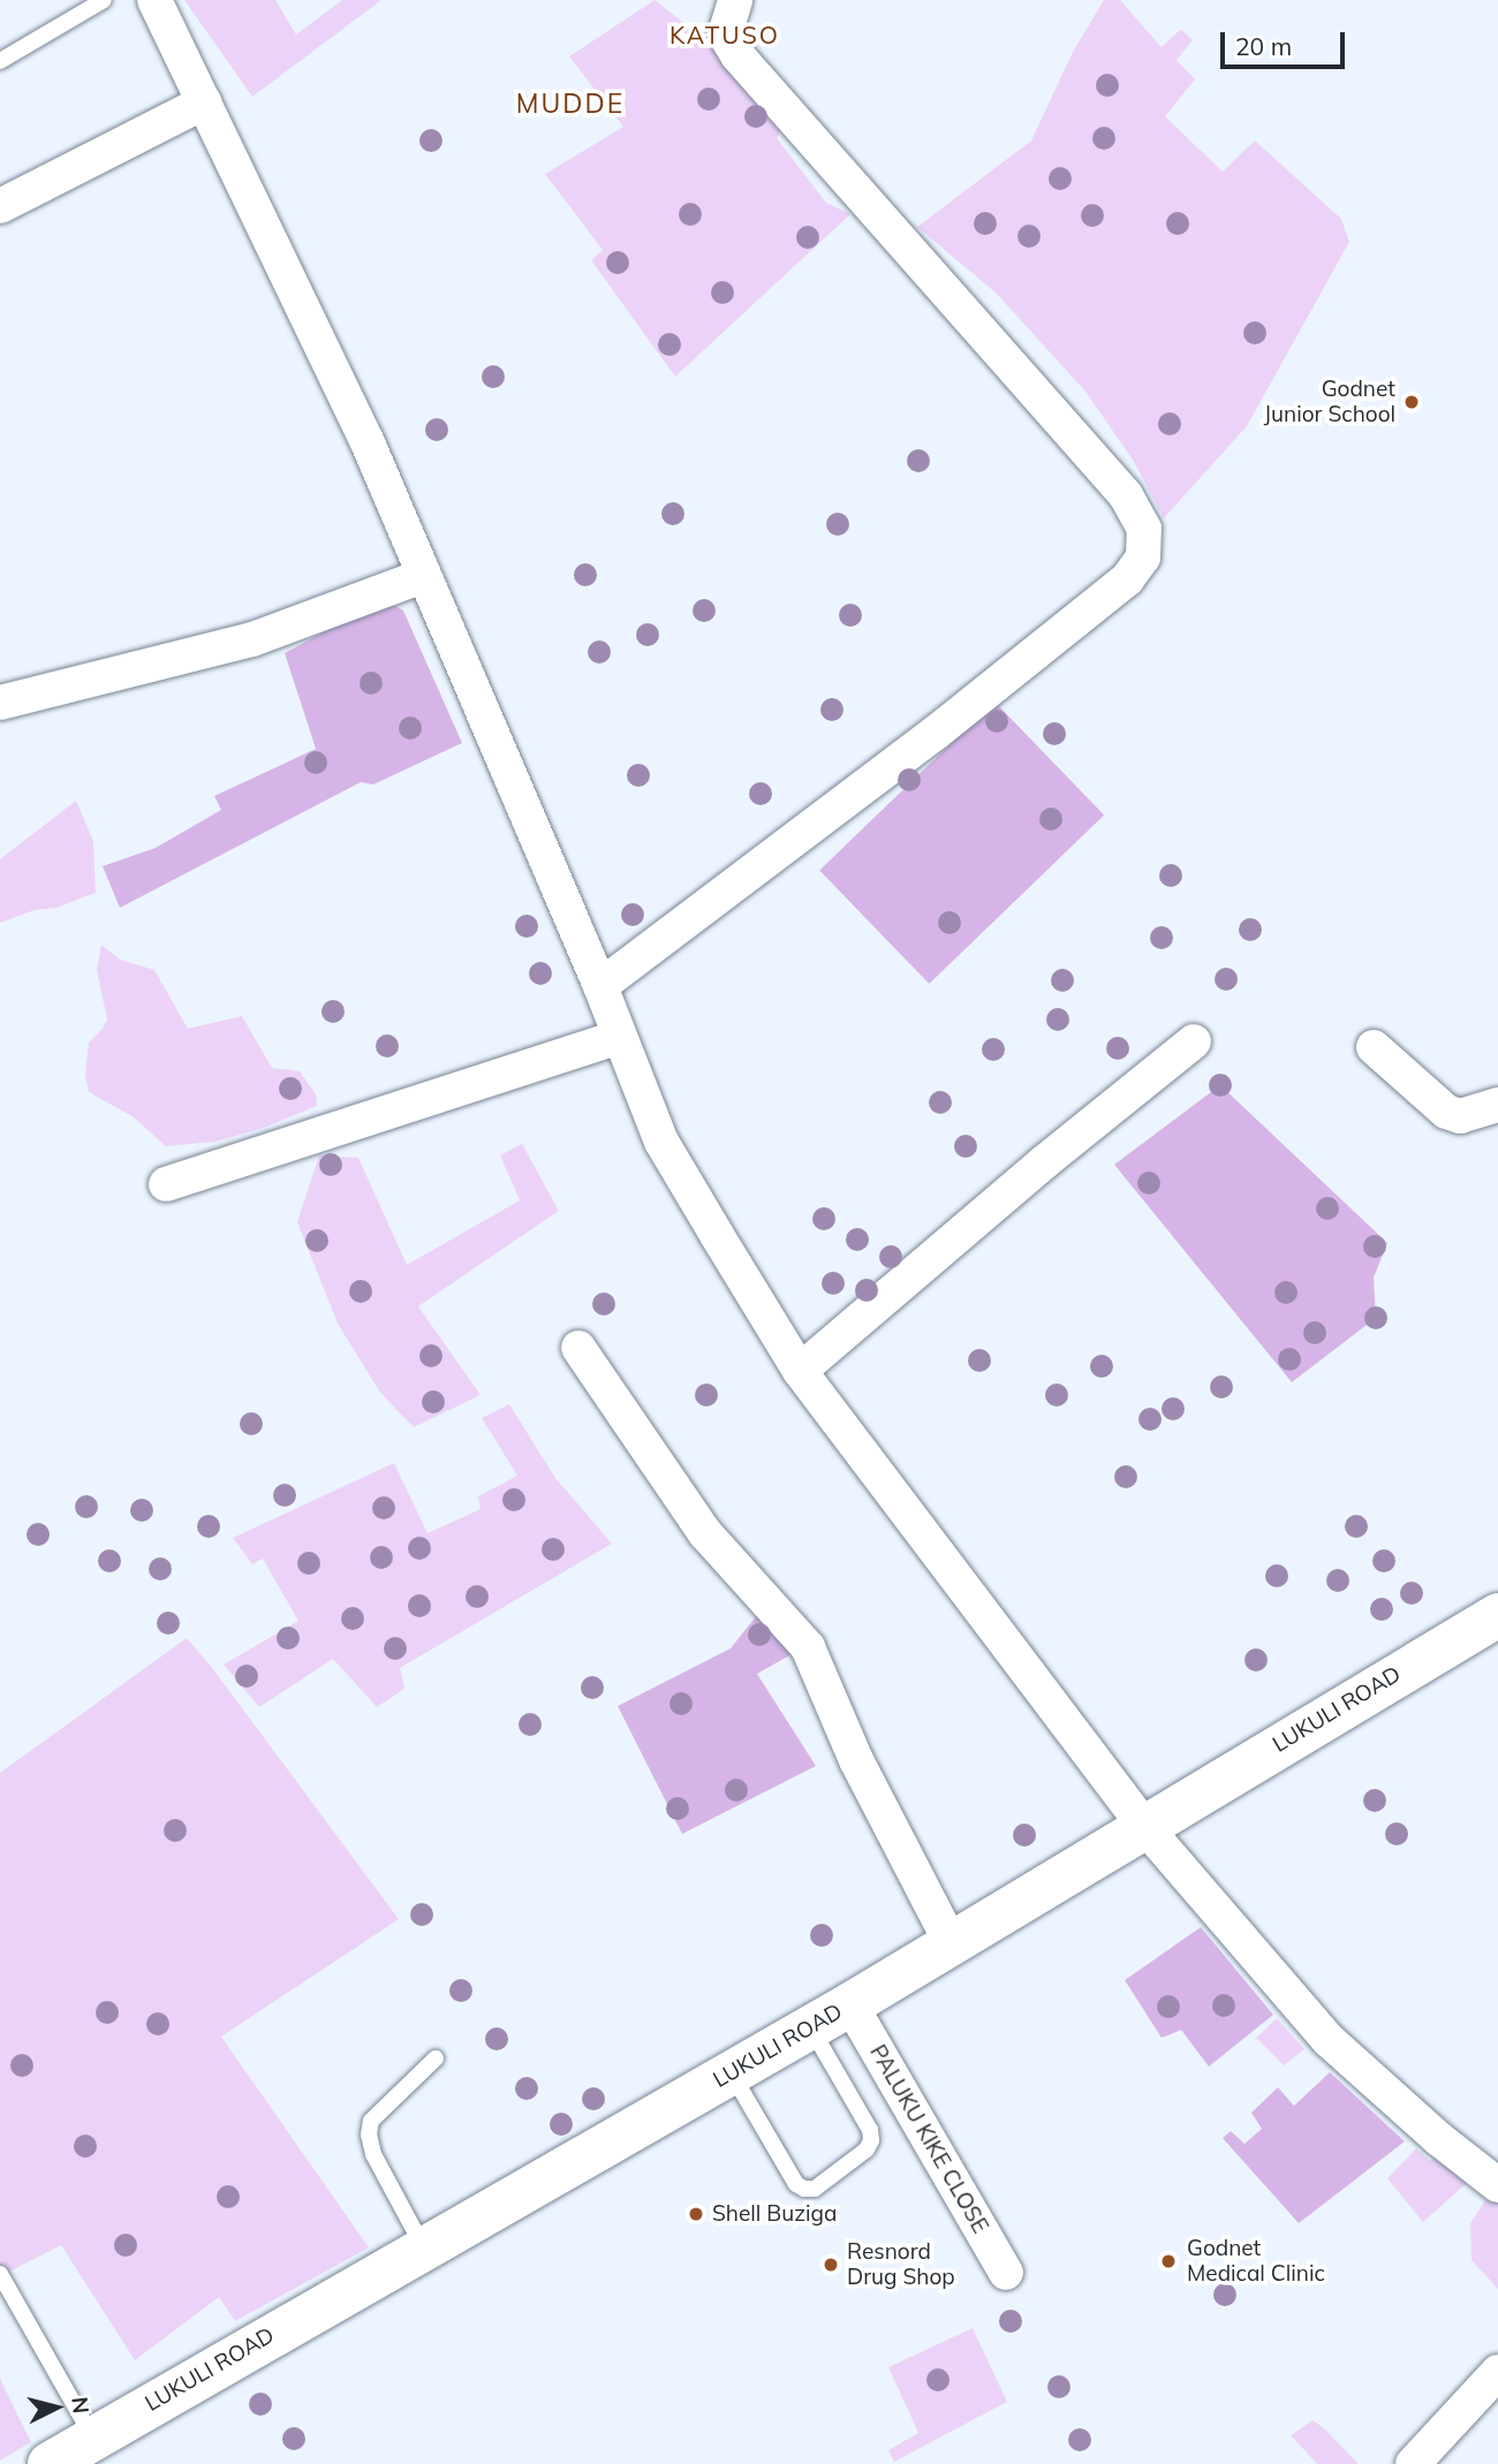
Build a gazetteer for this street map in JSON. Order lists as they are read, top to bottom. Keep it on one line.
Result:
{"streets":{"street":["LUKULI ROAD","PALUKU KIKE CLOSE"]},"crossings":[["LUKULI ROAD","PALUKU KIKE CLOSE"]],"districts":["KATUSO","MUDDE"],"places":["Godnet Junior School","Shell Buziga","Godnet Medical Clinic","Resnord Drug Shop"],"scale_bar":"20 m","north":"right"}
